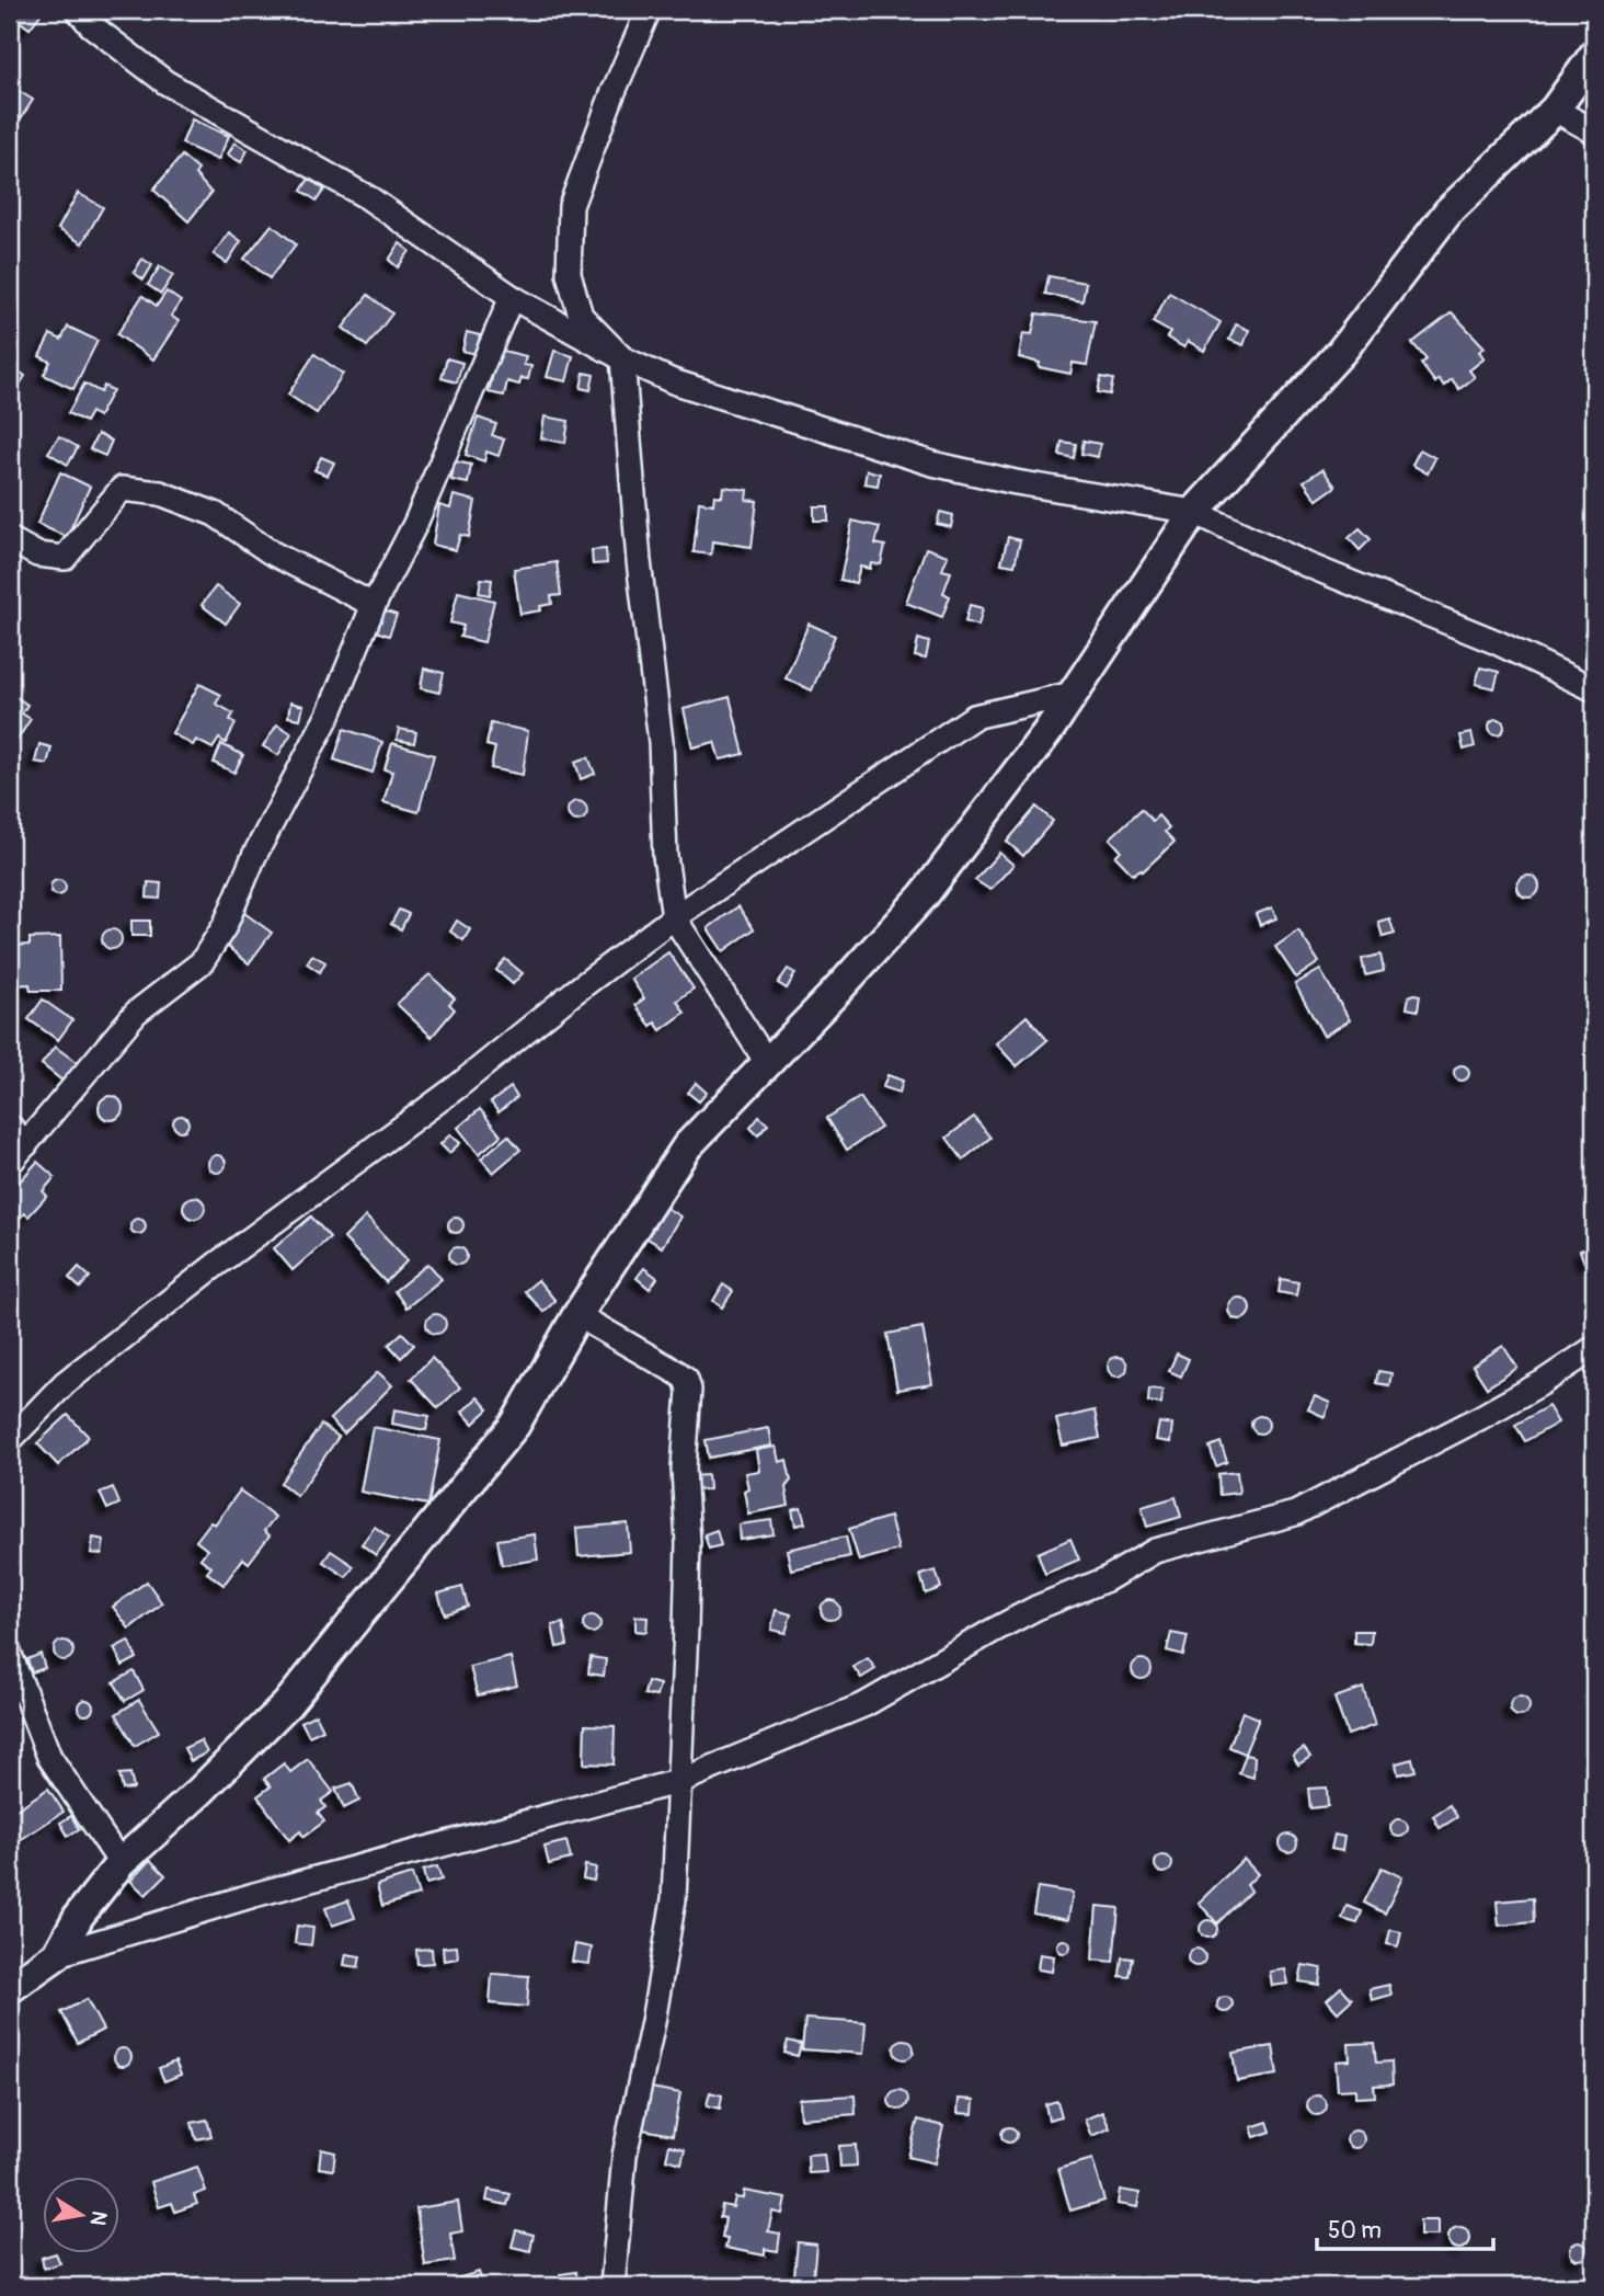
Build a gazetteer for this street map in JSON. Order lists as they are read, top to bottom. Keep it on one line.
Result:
{"scale_bar":"50 m","north":"right"}
